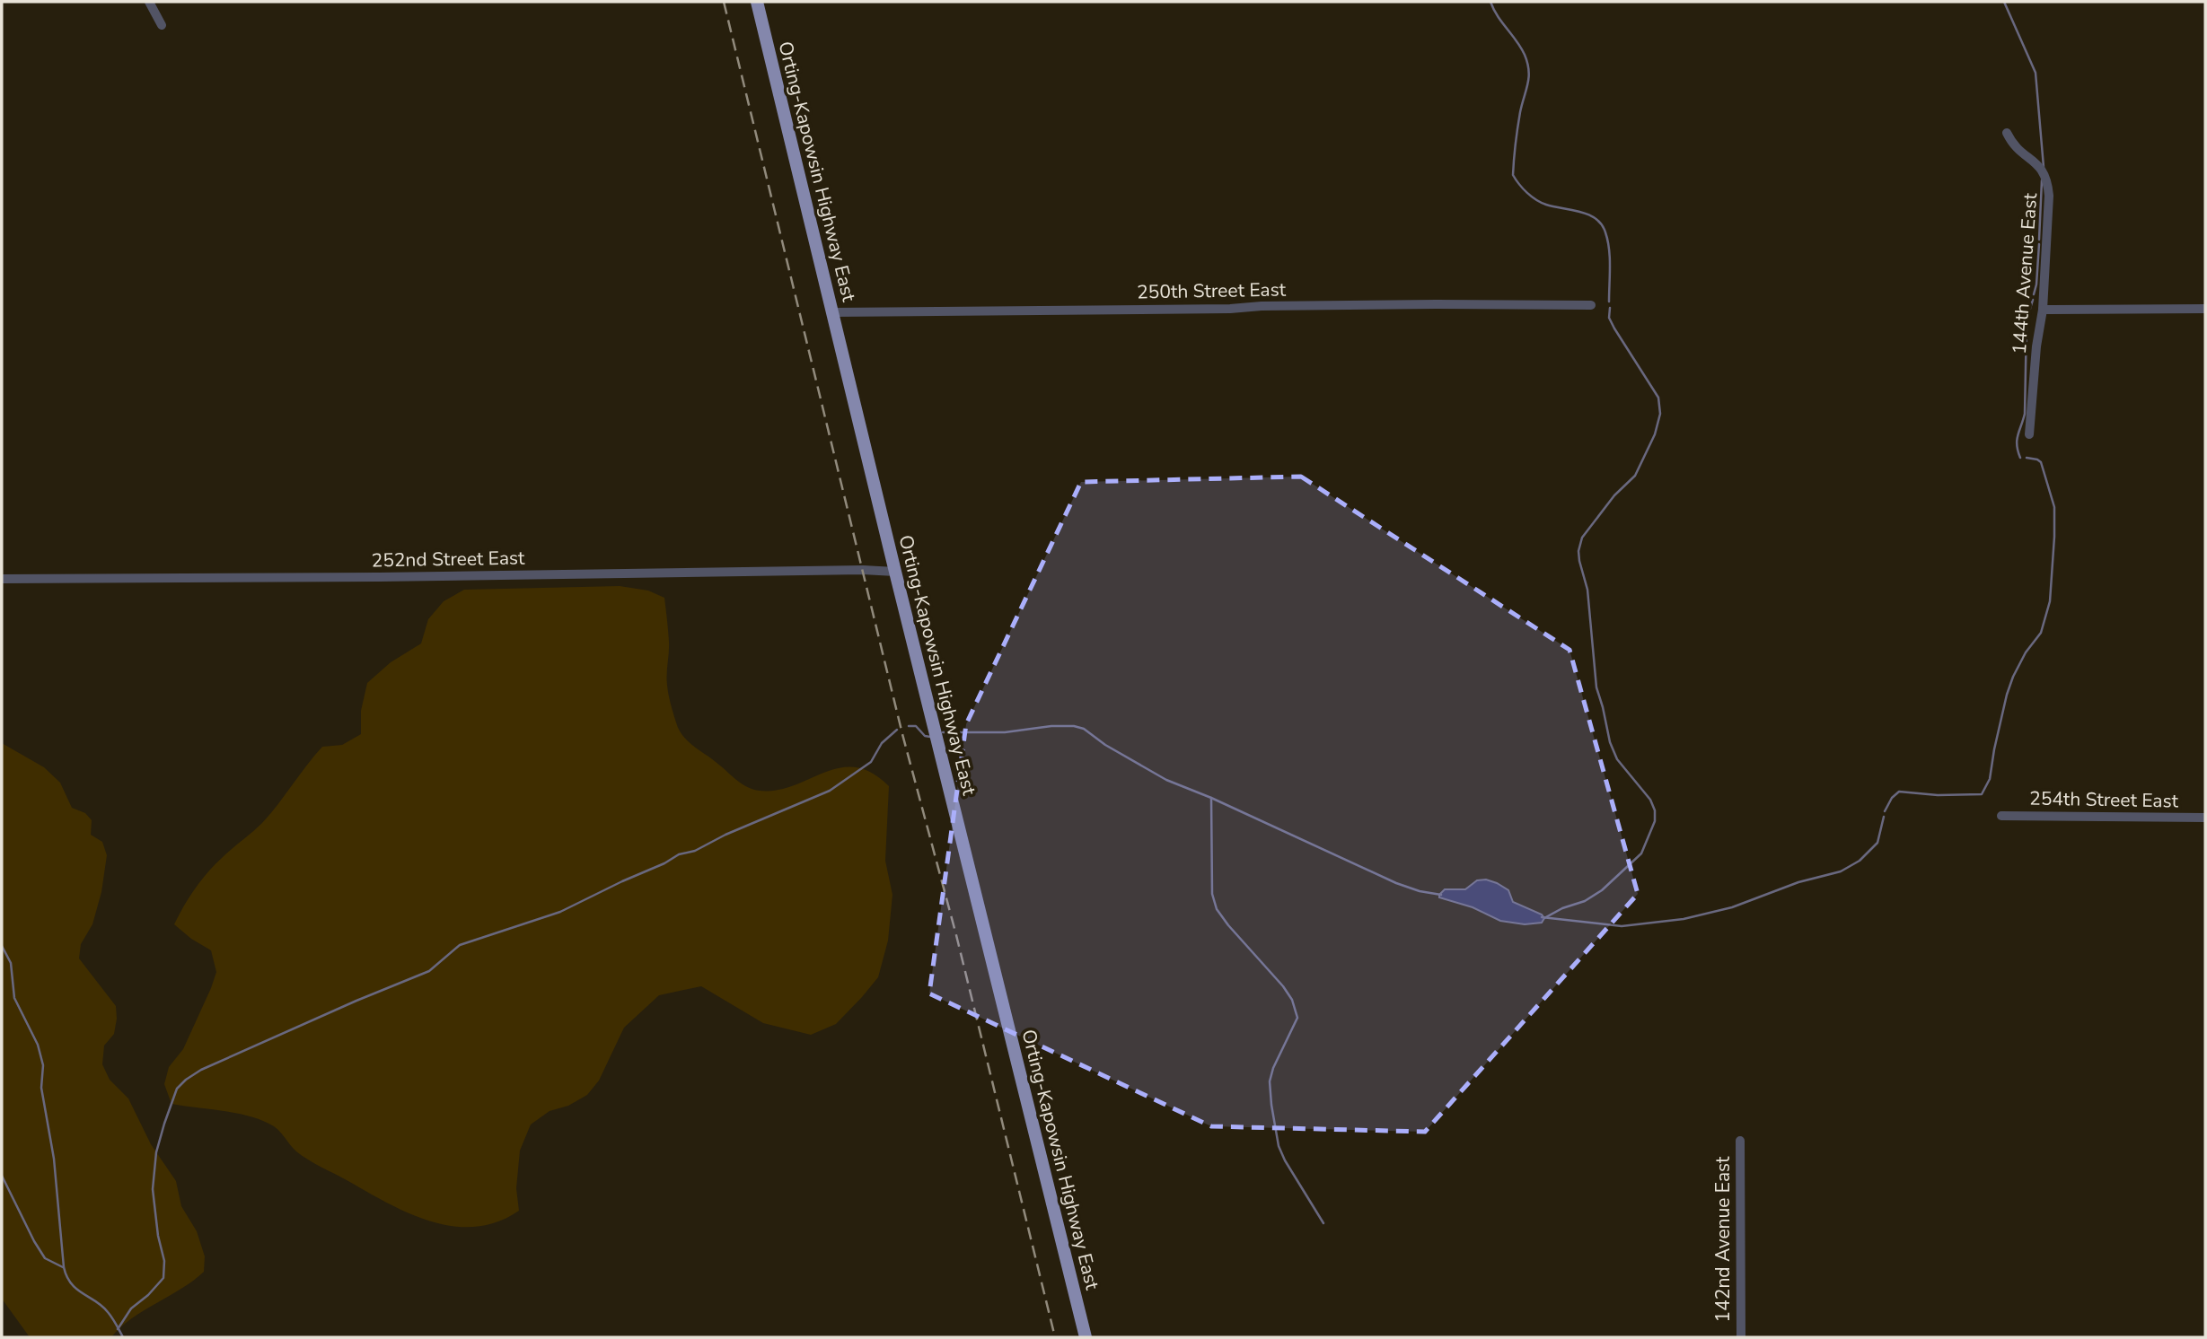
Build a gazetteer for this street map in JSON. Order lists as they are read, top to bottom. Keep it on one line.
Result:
{"streets":{"main road":["Orting-Kapowsin Highway East"],"street":["144th Avenue East","250th Street East","252nd Street East","254th Street East","142nd Avenue East"]},"crossings":[["Orting-Kapowsin Highway East","250th Street East"],["Orting-Kapowsin Highway East","252nd Street East"]]}
